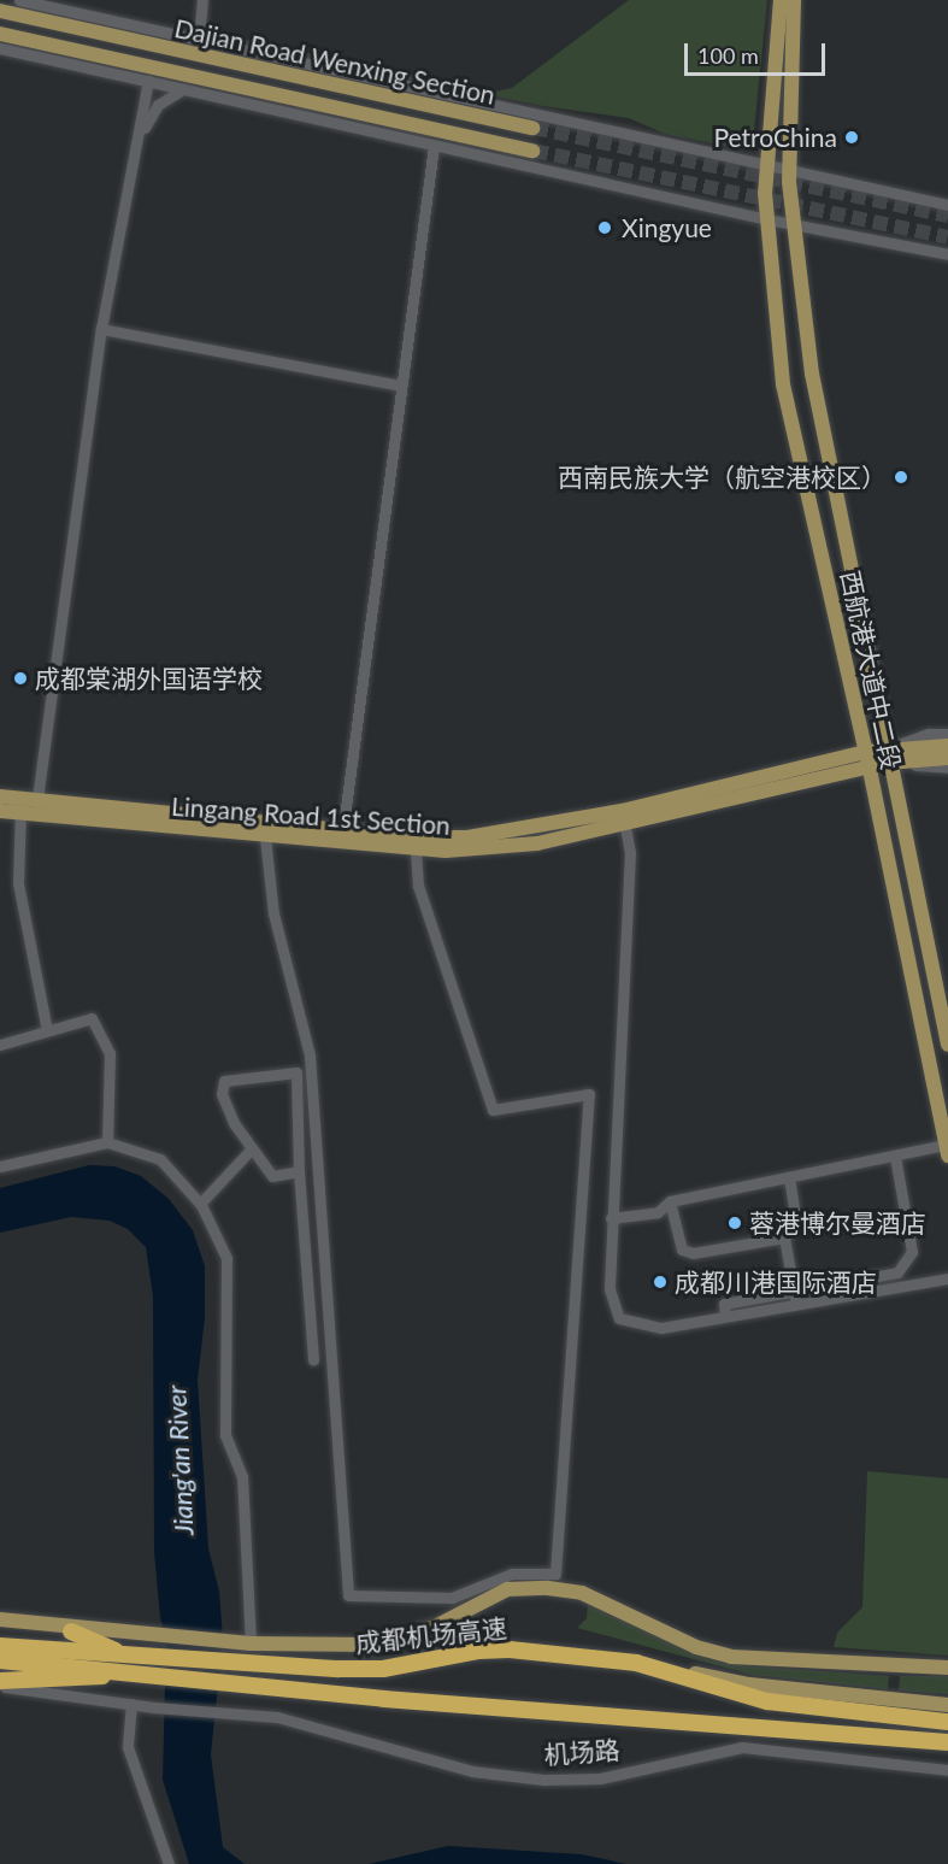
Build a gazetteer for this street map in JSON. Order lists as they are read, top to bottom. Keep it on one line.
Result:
{"streets":{"highway":["成都机场高速"],"main road":["Dajian Road Wenxing Section","西航港大道中二段","Lingang Road 1st Section"],"street":["机场路"]},"crossings":[["西航港大道中二段","Lingang Road 1st Section"]],"water":["Jiang'an River"],"places":["PetroChina","Xingyue","西南民族大学（航空港校区）","成都棠湖外国语学校","蓉港博尔曼酒店","成都川港国际酒店"],"scale_bar":"100 m"}
